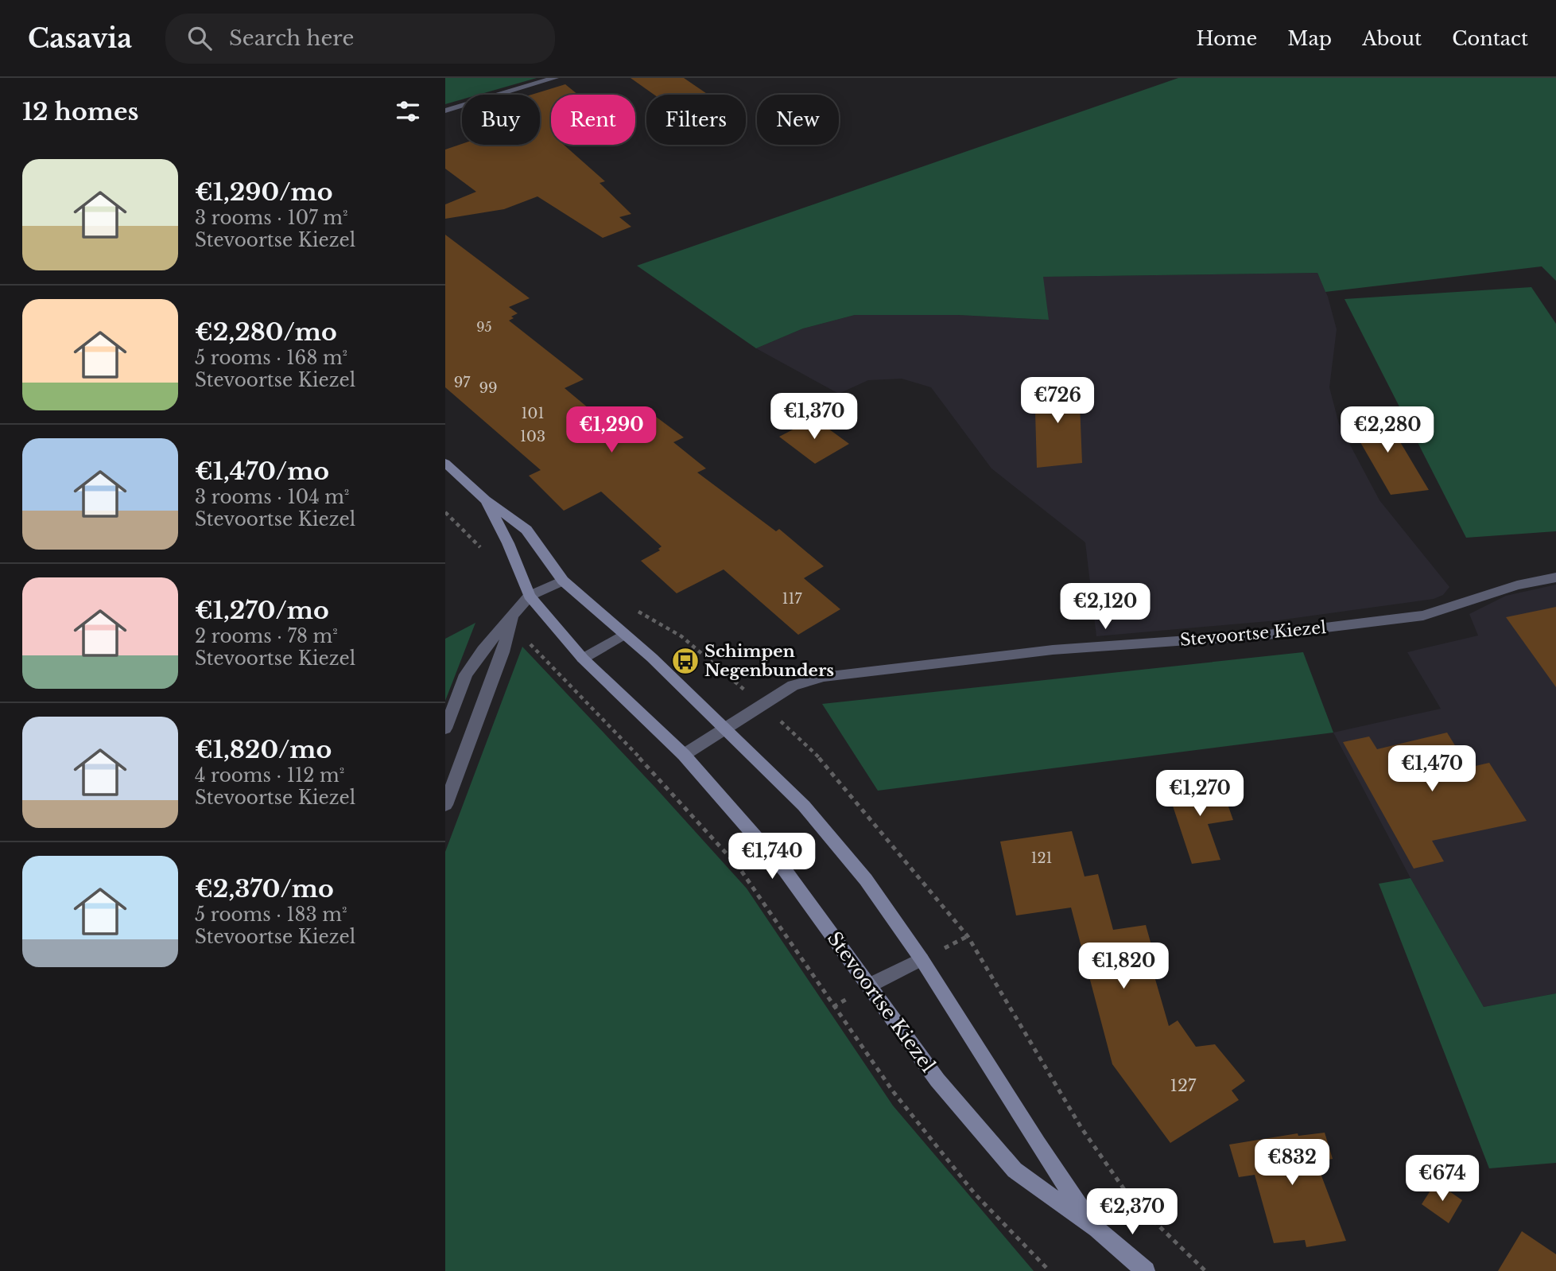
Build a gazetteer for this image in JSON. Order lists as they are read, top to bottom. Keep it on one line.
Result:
{"streets":{"main road":["Stevoortse Kiezel"]},"places":{"bus stop":["Schimpen Negenbunders"]},"house_numbers":["95","97","99","101","103","117","121","127"],"page":{"header":"Casavia","search":"Search here","nav":["Home","Map","About","Contact"],"heading":"12 homes","chip":["Buy","Rent","Filters","New"],"list":[{"name":"€1,290/mo","note":"3 rooms · 107 m² · Stevoortse Kiezel"},{"name":"€2,280/mo","note":"5 rooms · 168 m² · Stevoortse Kiezel"},{"name":"€1,470/mo","note":"3 rooms · 104 m² · Stevoortse Kiezel"},{"name":"€1,270/mo","note":"2 rooms · 78 m² · Stevoortse Kiezel"},{"name":"€1,820/mo","note":"4 rooms · 112 m² · Stevoortse Kiezel"},{"name":"€2,370/mo","note":"5 rooms · 183 m² · Stevoortse Kiezel"}],"price":["€726","€1,370","€1,290","€2,280","€2,120","€1,470","€1,270","€1,740","€1,820","€832","€674","€2,370"]}}
